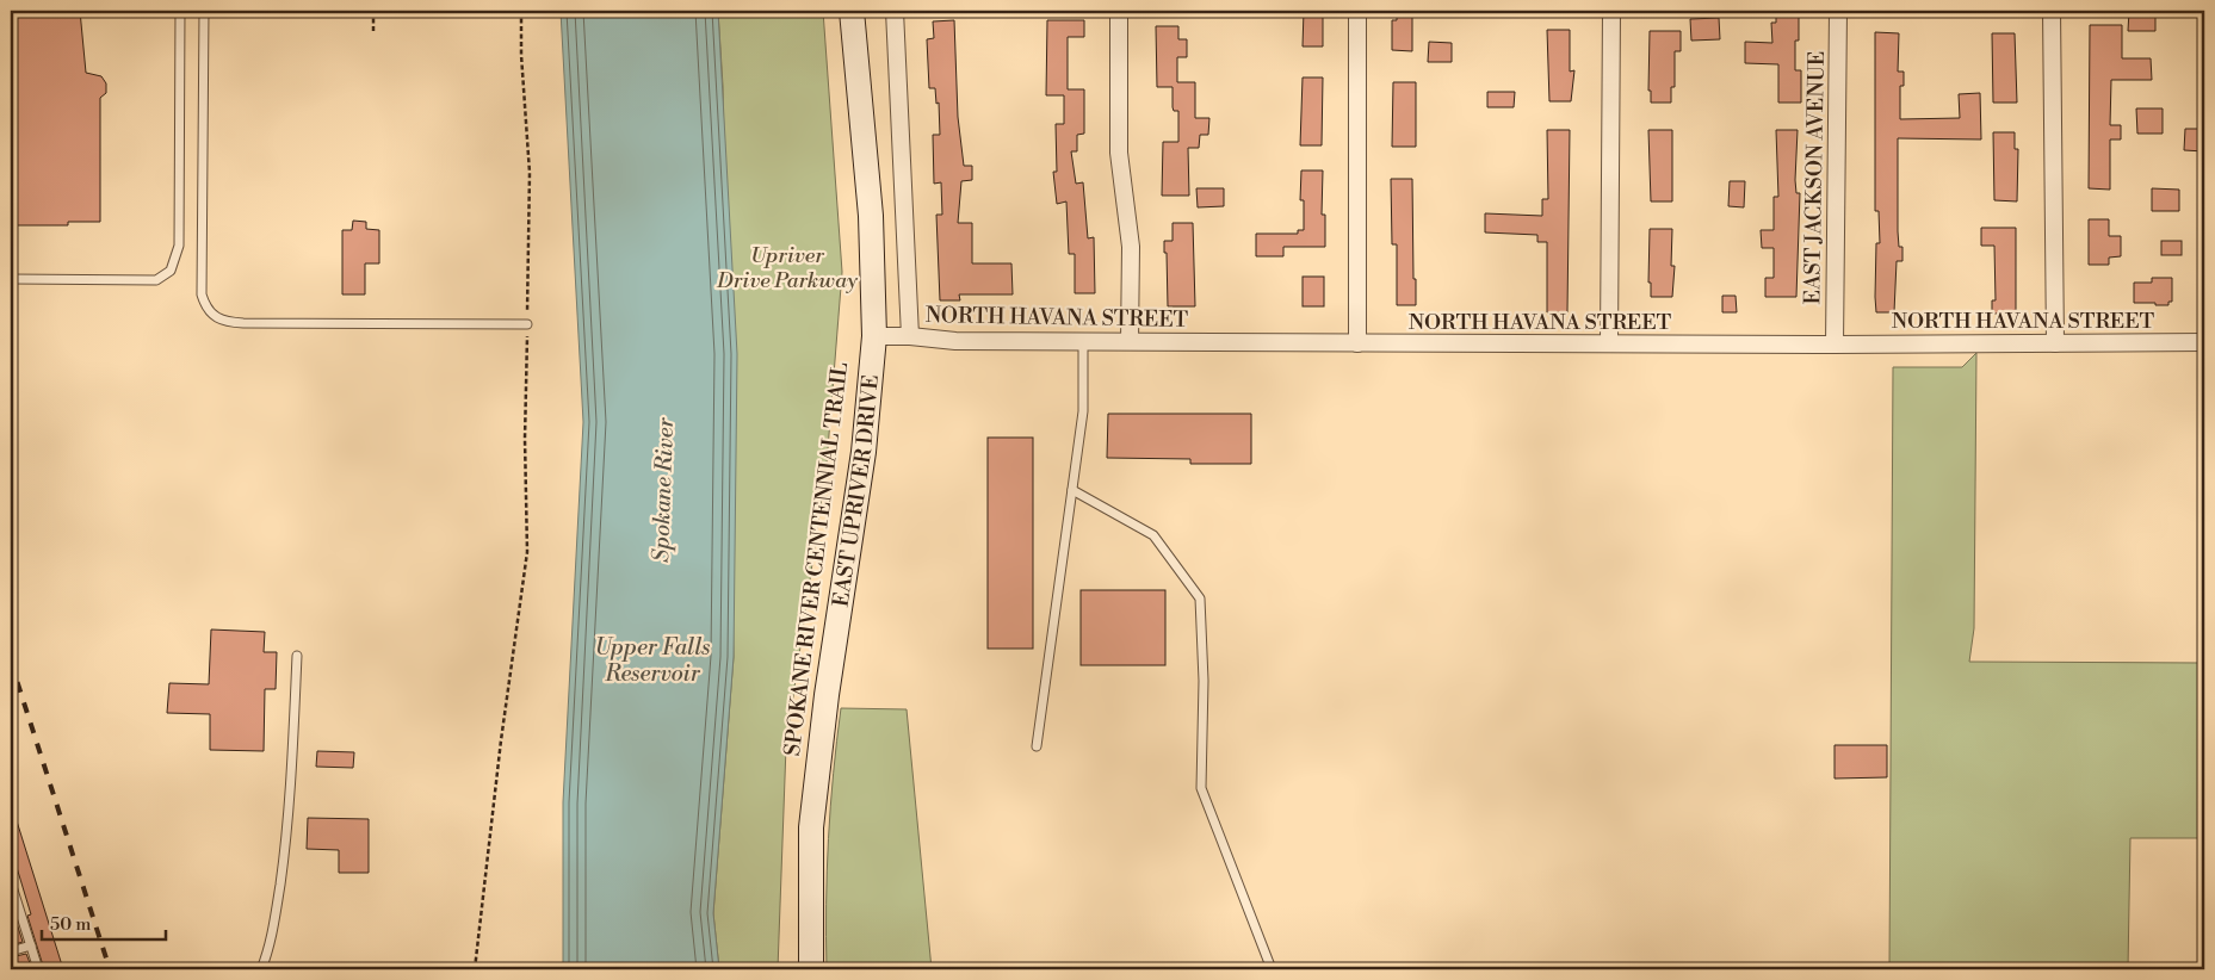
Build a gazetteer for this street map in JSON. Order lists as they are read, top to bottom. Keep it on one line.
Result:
{"streets":{"street":["EAST JACKSON AVENUE","NORTH HAVANA STREET","EAST UPRIVER DRIVE"]},"crossings":[["EAST JACKSON AVENUE","NORTH HAVANA STREET"],["NORTH HAVANA STREET","EAST UPRIVER DRIVE"]],"water":["Spokane River","Upper Falls Reservoir"],"parks":["Upriver Drive Parkway"],"scale_bar":"50 m"}
